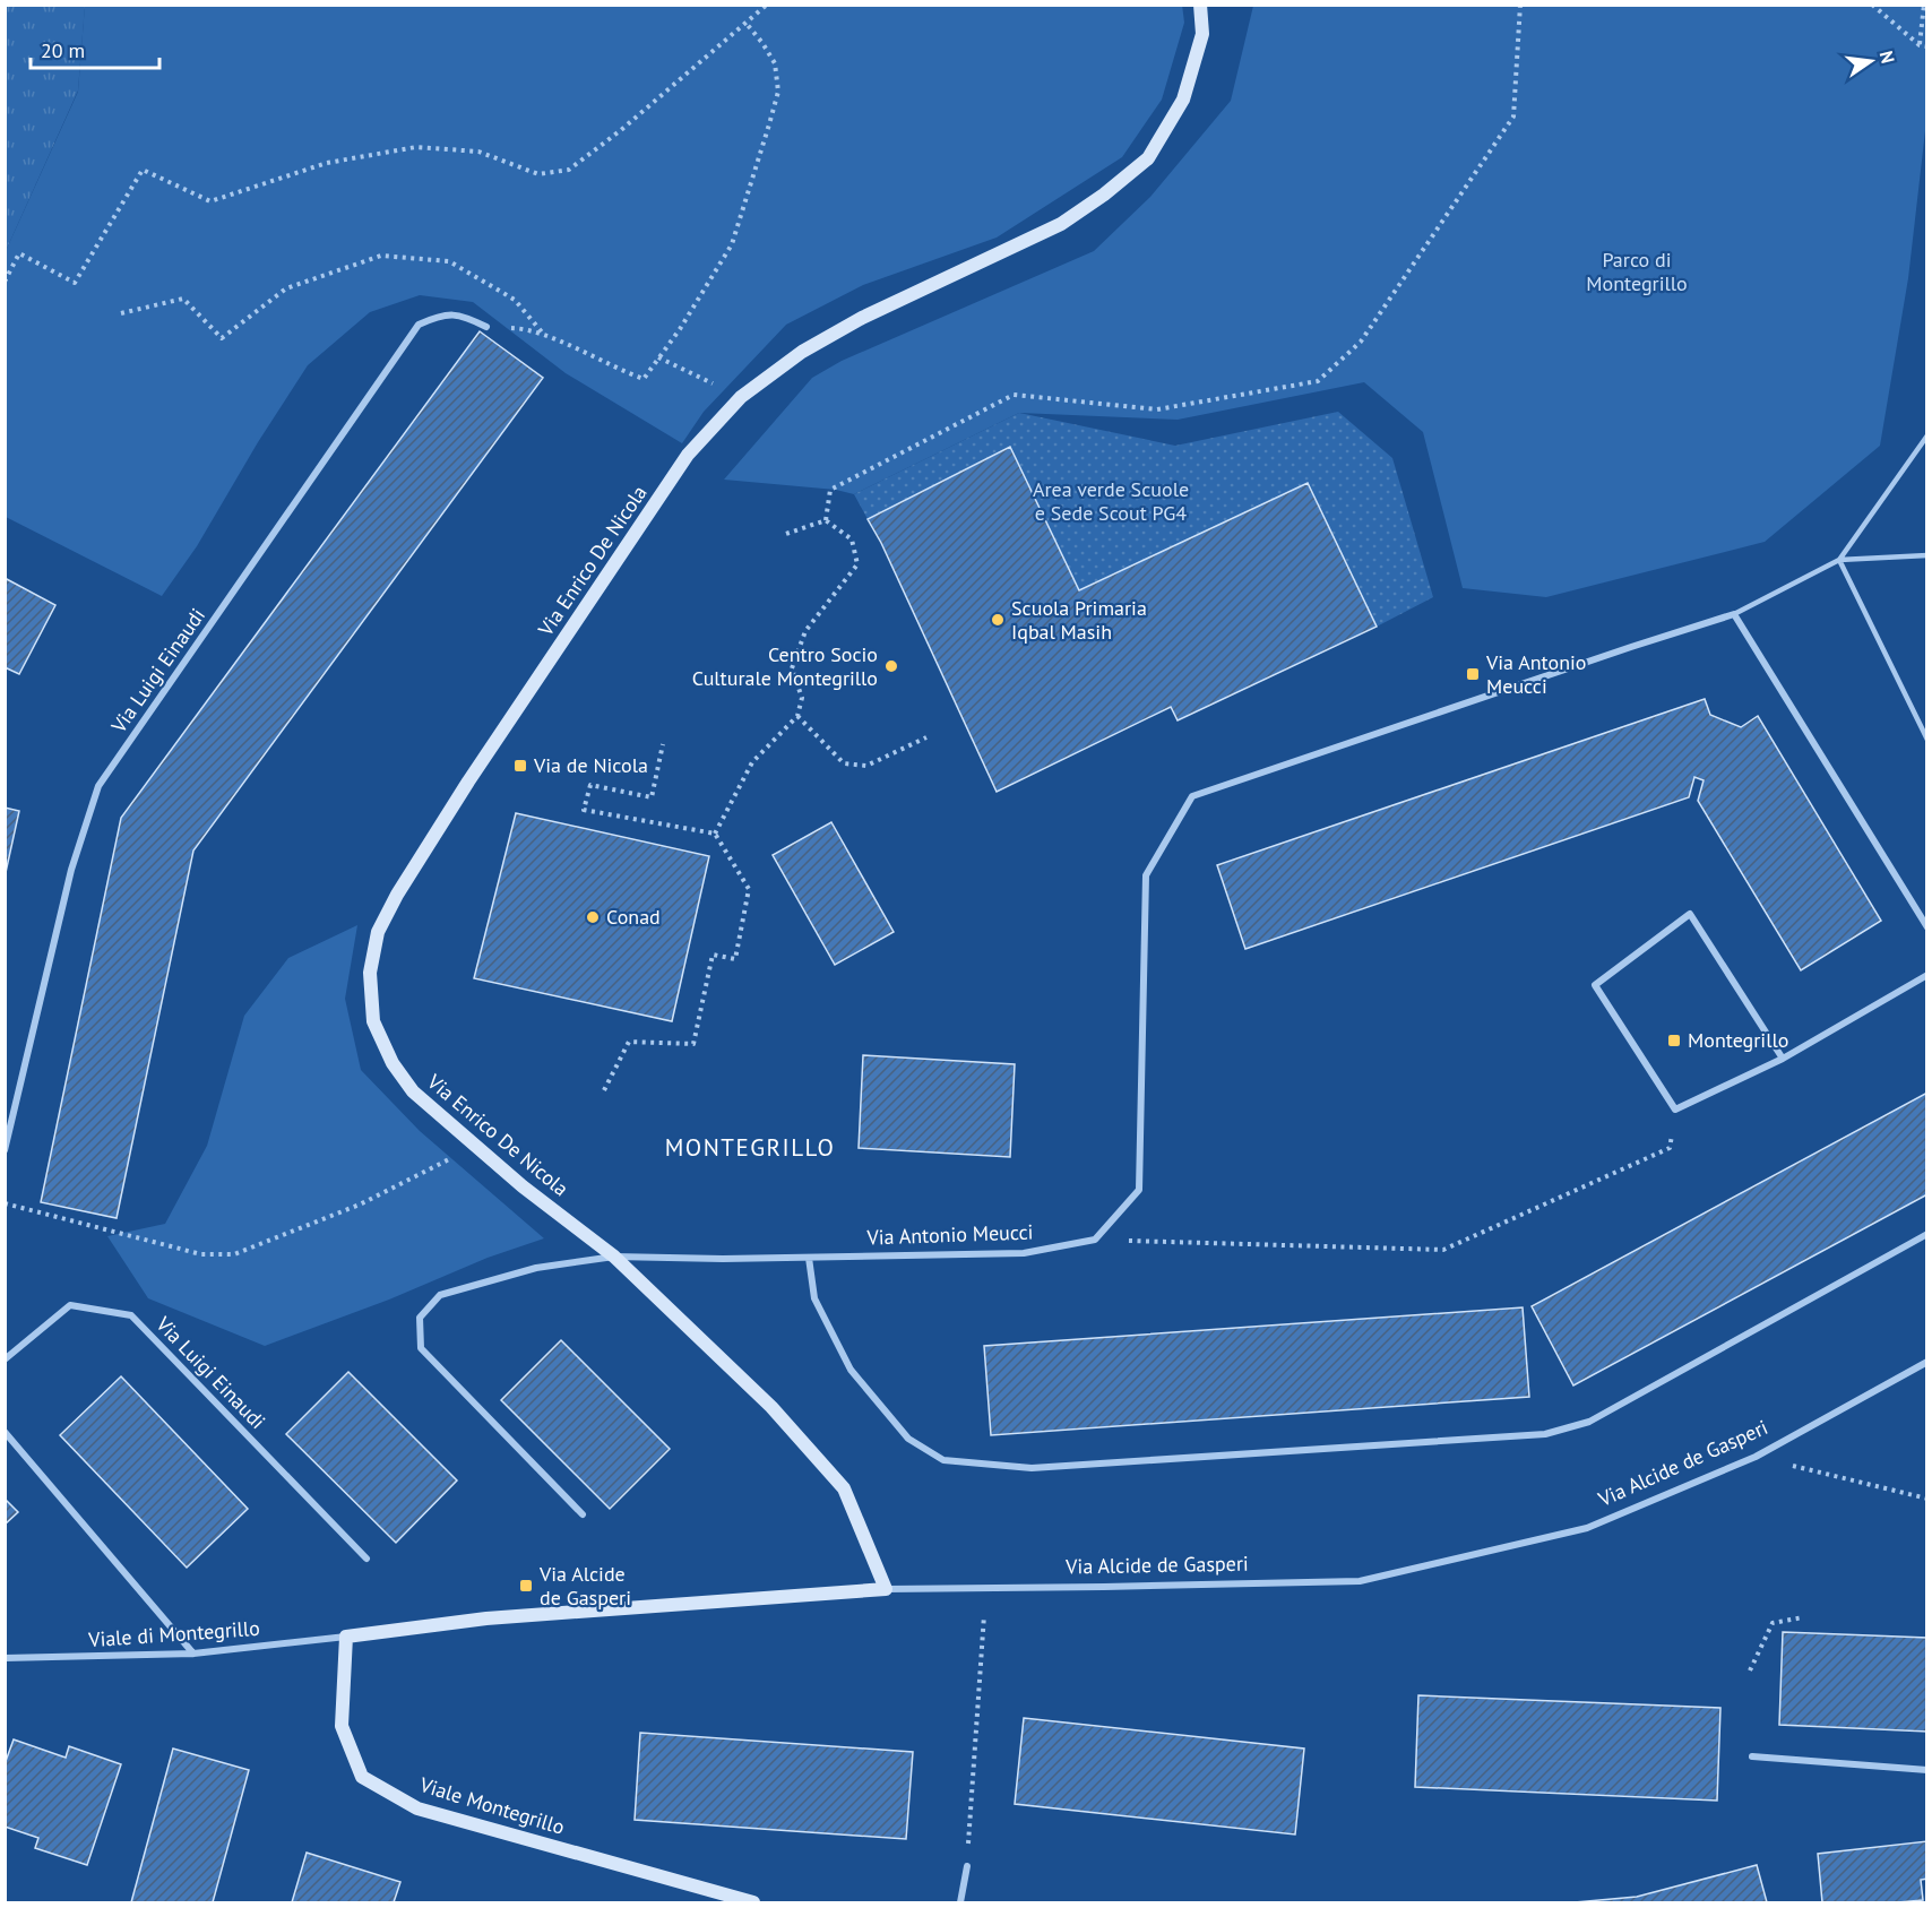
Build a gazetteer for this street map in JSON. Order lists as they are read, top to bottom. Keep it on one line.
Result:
{"streets":{"street":["Via Enrico De Nicola","Via Luigi Einaudi","Via Antonio Meucci","Via Alcide de Gasperi","Viale di Montegrillo","Viale Montegrillo"]},"crossings":[["Via Enrico De Nicola","Via Antonio Meucci"],["Via Enrico De Nicola","Via Alcide de Gasperi"],["Via Alcide de Gasperi","Viale di Montegrillo"],["Via Alcide de Gasperi","Viale Montegrillo"],["Viale di Montegrillo","Viale Montegrillo"]],"districts":["MONTEGRILLO"],"parks":["Parco di Montegrillo","Area verde Scuole e Sede Scout PG4"],"places":{"other":["Scuola Primaria Iqbal Masih","Centro Socio Culturale Montegrillo","Conad"],"transit":["Via Antonio Meucci","Via de Nicola","Montegrillo","Via Alcide de Gasperi"]},"scale_bar":"20 m","north":"right"}
